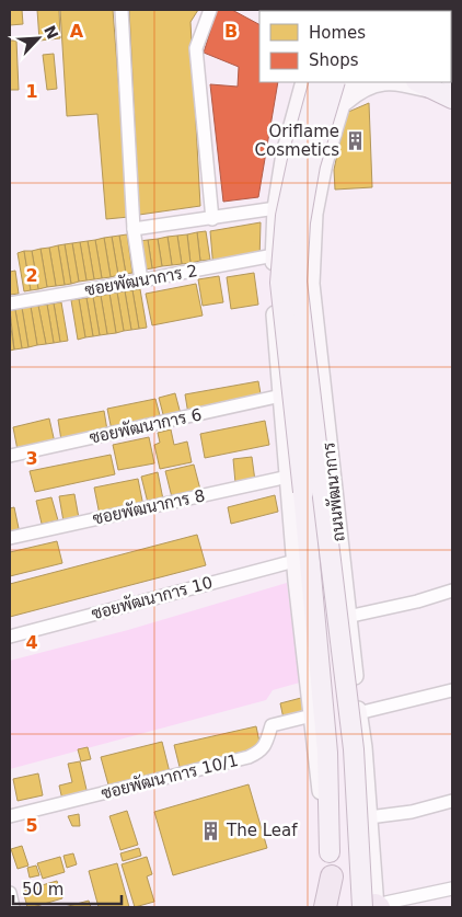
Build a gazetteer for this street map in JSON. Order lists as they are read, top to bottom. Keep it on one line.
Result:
{"streets":{"main road":["ถนนพัฒนาการ"],"street":["ซอยพัฒนาการ 2","ซอยพัฒนาการ 6","ซอยพัฒนาการ 8","ซอยพัฒนาการ 10","ซอยพัฒนาการ 10/1"]},"crossings":[["ซอยพัฒนาการ 2","ถนนพัฒนาการ"],["ซอยพัฒนาการ 6","ถนนพัฒนาการ"],["ถนนพัฒนาการ","ซอยพัฒนาการ 8"],["ถนนพัฒนาการ","ซอยพัฒนาการ 10"],["ถนนพัฒนาการ","ซอยพัฒนาการ 10/1"]],"places":{"building":["Oriflame Cosmetics","The Leaf"]},"legend":["Homes","Shops"],"scale_bar":"50 m","north":"top right","grid":{"columns":["A","B"],"rows":["1","2","3","4","5"]}}
